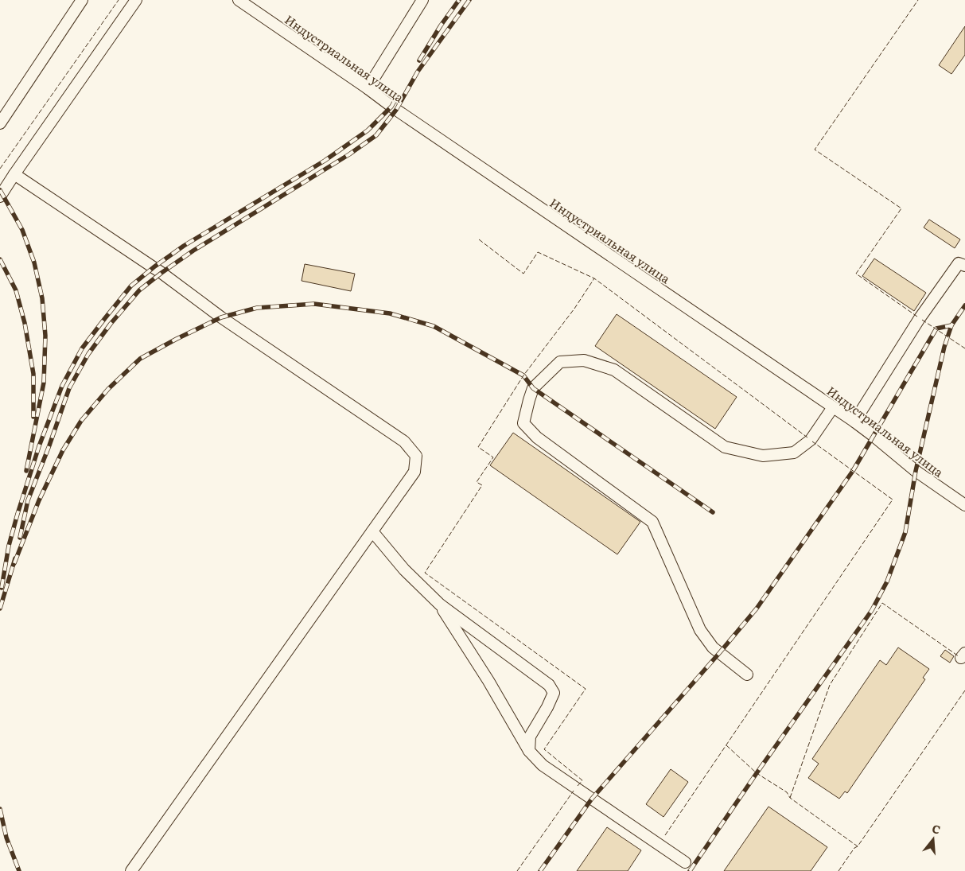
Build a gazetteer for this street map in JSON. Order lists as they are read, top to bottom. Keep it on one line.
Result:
{"streets":{"street":["Индустриальная улица"]},"north":"top"}
